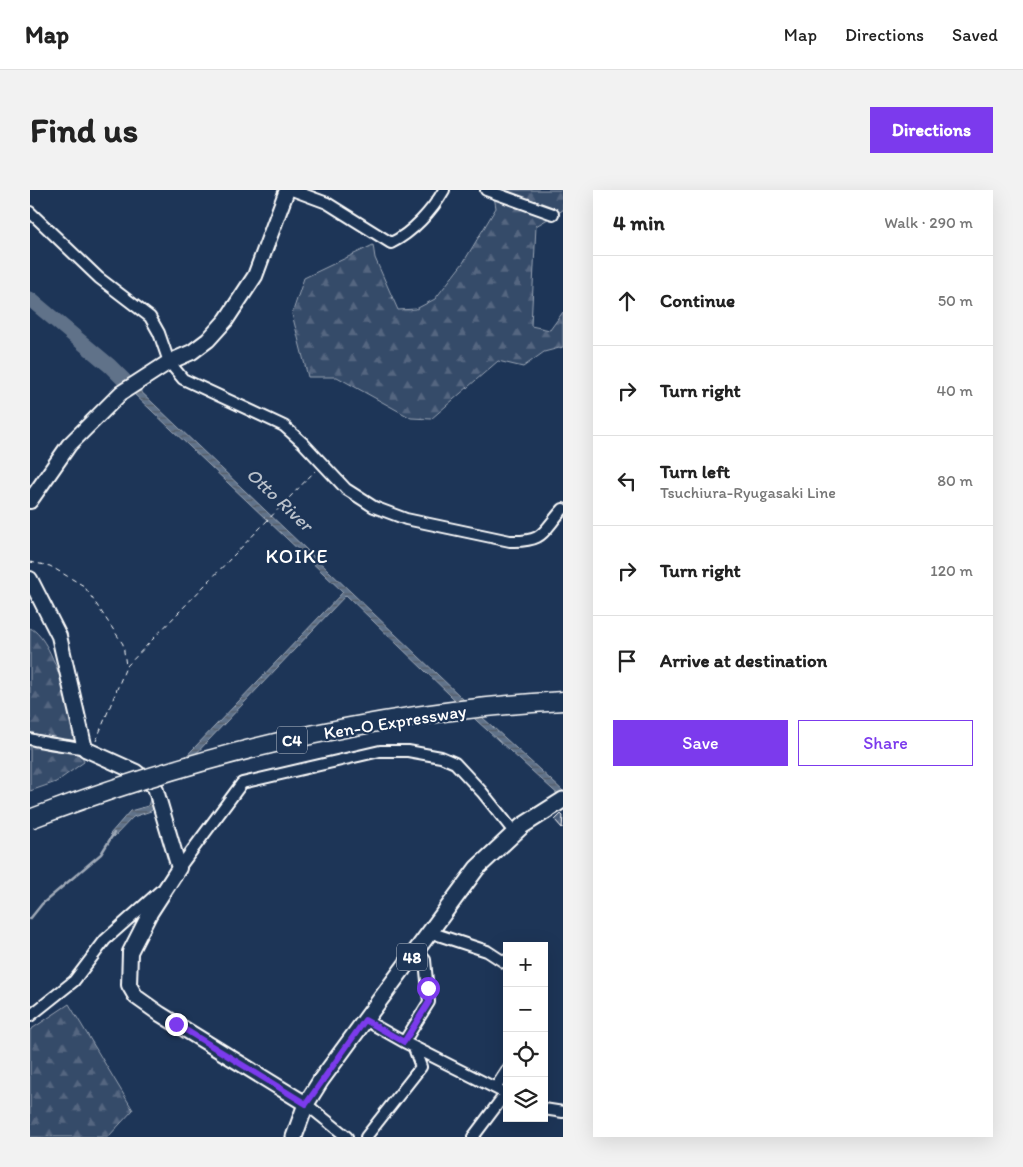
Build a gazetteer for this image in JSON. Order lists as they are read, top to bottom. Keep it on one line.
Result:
{"streets":{"highway":["Ken-O Expressway","C4"],"main road":["48"]},"districts":["KOIKE"],"water":["Otto River"],"page":{"header":"Map","nav":["Map","Directions","Saved"],"buttons":["Directions",["Save","Share"]],"title":"Find us","heading":["4 min","Walk · 290 m"],"list":[["Continue","50 m"],["Turn right","40 m"],["Turn left","Tsuchiura-Ryugasaki Line","80 m"],["Turn right","120 m"],"Arrive at destination"],"map_buttons":["+","−"]}}
